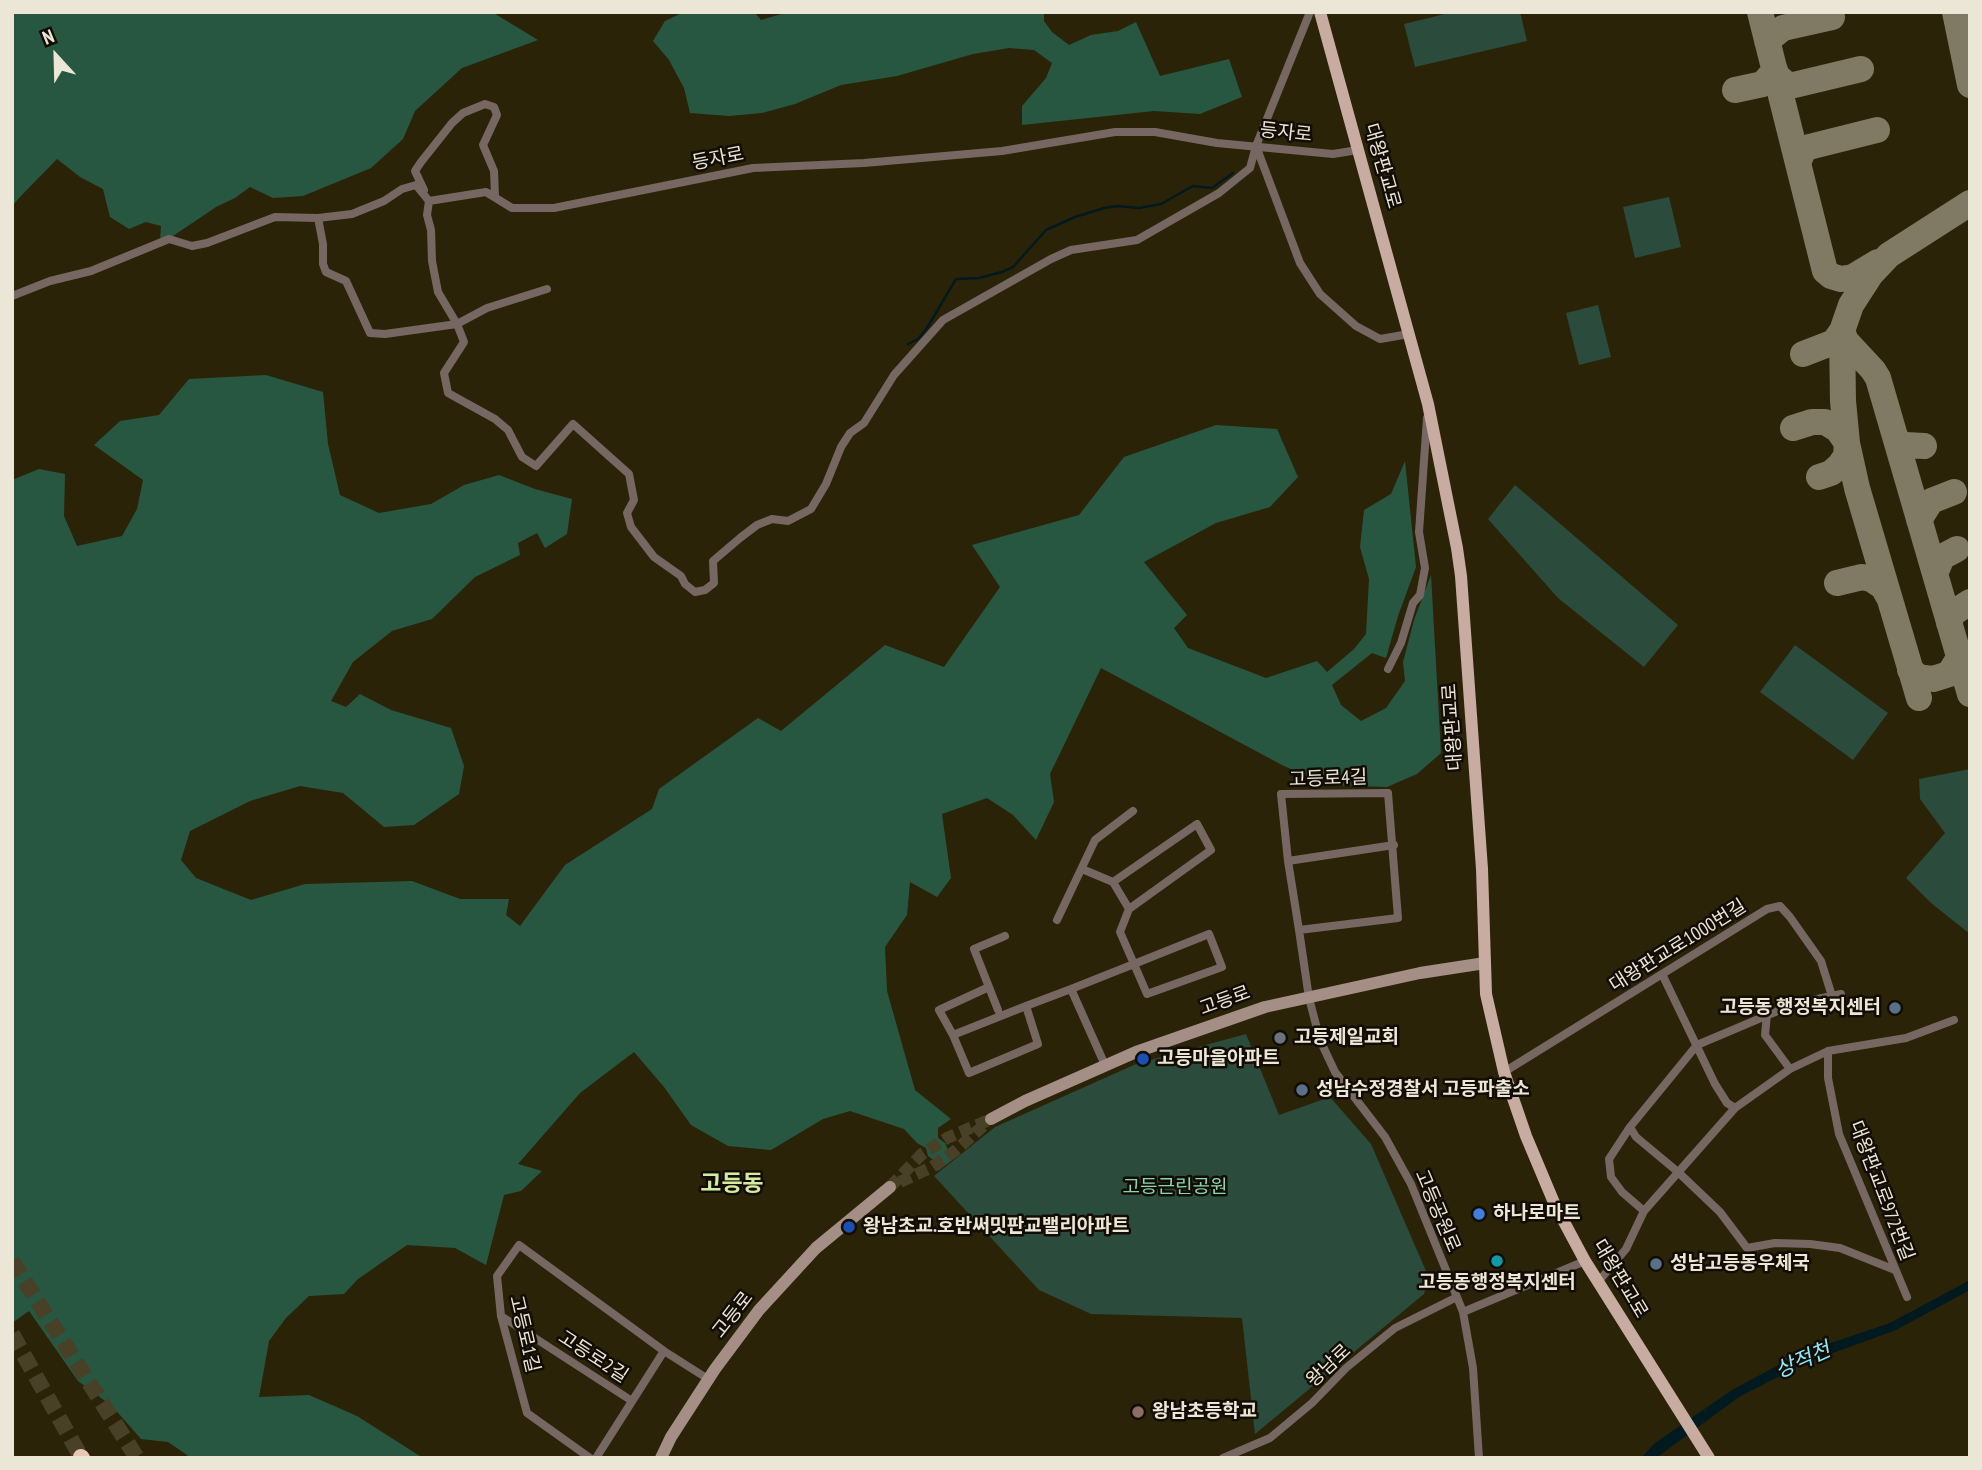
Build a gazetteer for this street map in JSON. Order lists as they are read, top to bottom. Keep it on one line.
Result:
{"streets":{"main road":["대왕판교로"],"street":["등자로","고등로4길","대왕판교로1000번길","고등로","대왕판교로972번길","고등공원로","고등로1길","고등로2길","왕남로"]},"crossings":[["등자로","대왕판교로"],["대왕판교로","대왕판교로1000번길"],["대왕판교로","고등로"],["고등로4길","고등로"],["고등로4길","고등공원로"],["고등로","고등공원로"],["고등로","고등로1길"],["고등공원로","왕남로"],["고등로1길","고등로2길"]],"districts":["고등동"],"water":["상적천"],"parks":["고등근린공원"],"places":["고등동 행정복지센터","고등제일교회","고등마을아파트","성남수정경찰서 고등파출소","하나로마트","왕남초교.호반써밋판교밸리아파트","고등동행정복지센터","성남고등동우체국","왕남초등학교"],"north":"top"}
